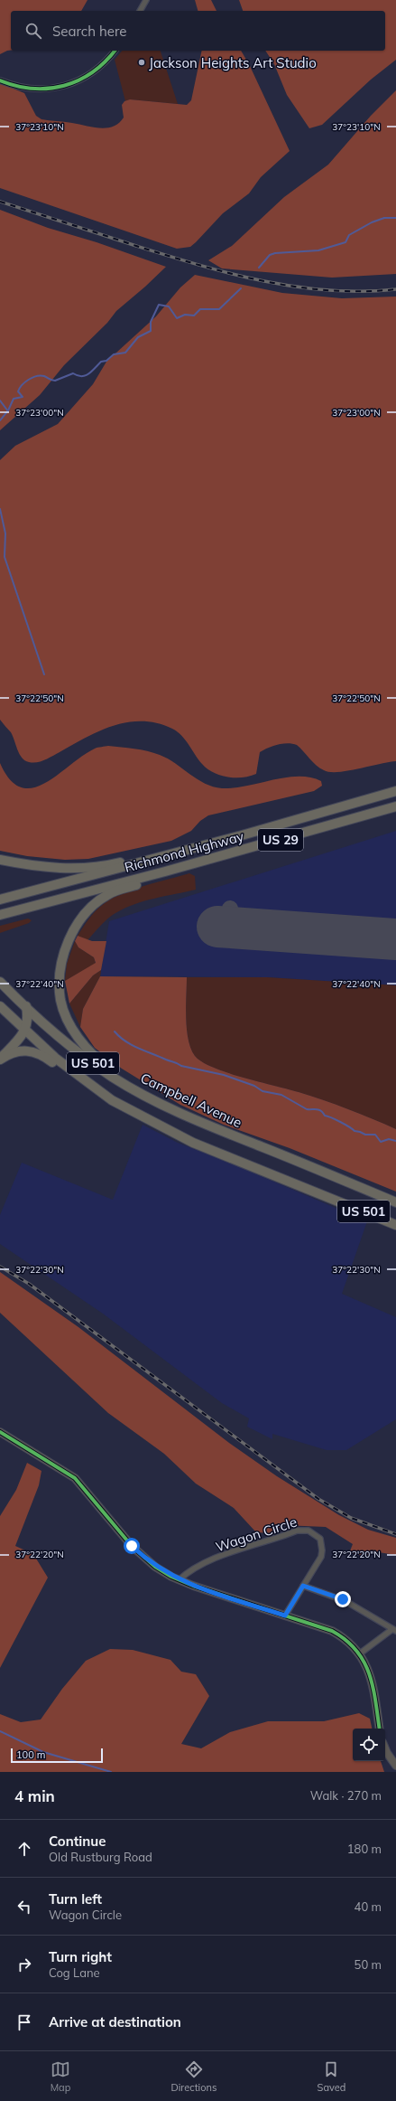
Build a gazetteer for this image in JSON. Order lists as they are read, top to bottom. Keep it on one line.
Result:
{"streets":{"highway":["US 29","Richmond Highway","US 501","Campbell Avenue"],"street":["Wagon Circle"]},"crossings":[["US 29","Richmond Highway"]],"places":["Jackson Heights Art Studio"],"scale_bar":"100 m","page":{"search":"Search here","scale":"100 m","heading":["4 min","Walk · 270 m"],"list":[["Continue","Old Rustburg Road","180 m"],["Turn left","Wagon Circle","40 m"],["Turn right","Cog Lane","50 m"],"Arrive at destination"],"nav":["Map","Directions","Saved"]},"coordinates":["37°23'10\"N","37°23'00\"N","37°22'50\"N","37°22'40\"N","37°22'30\"N","37°22'20\"N"]}
